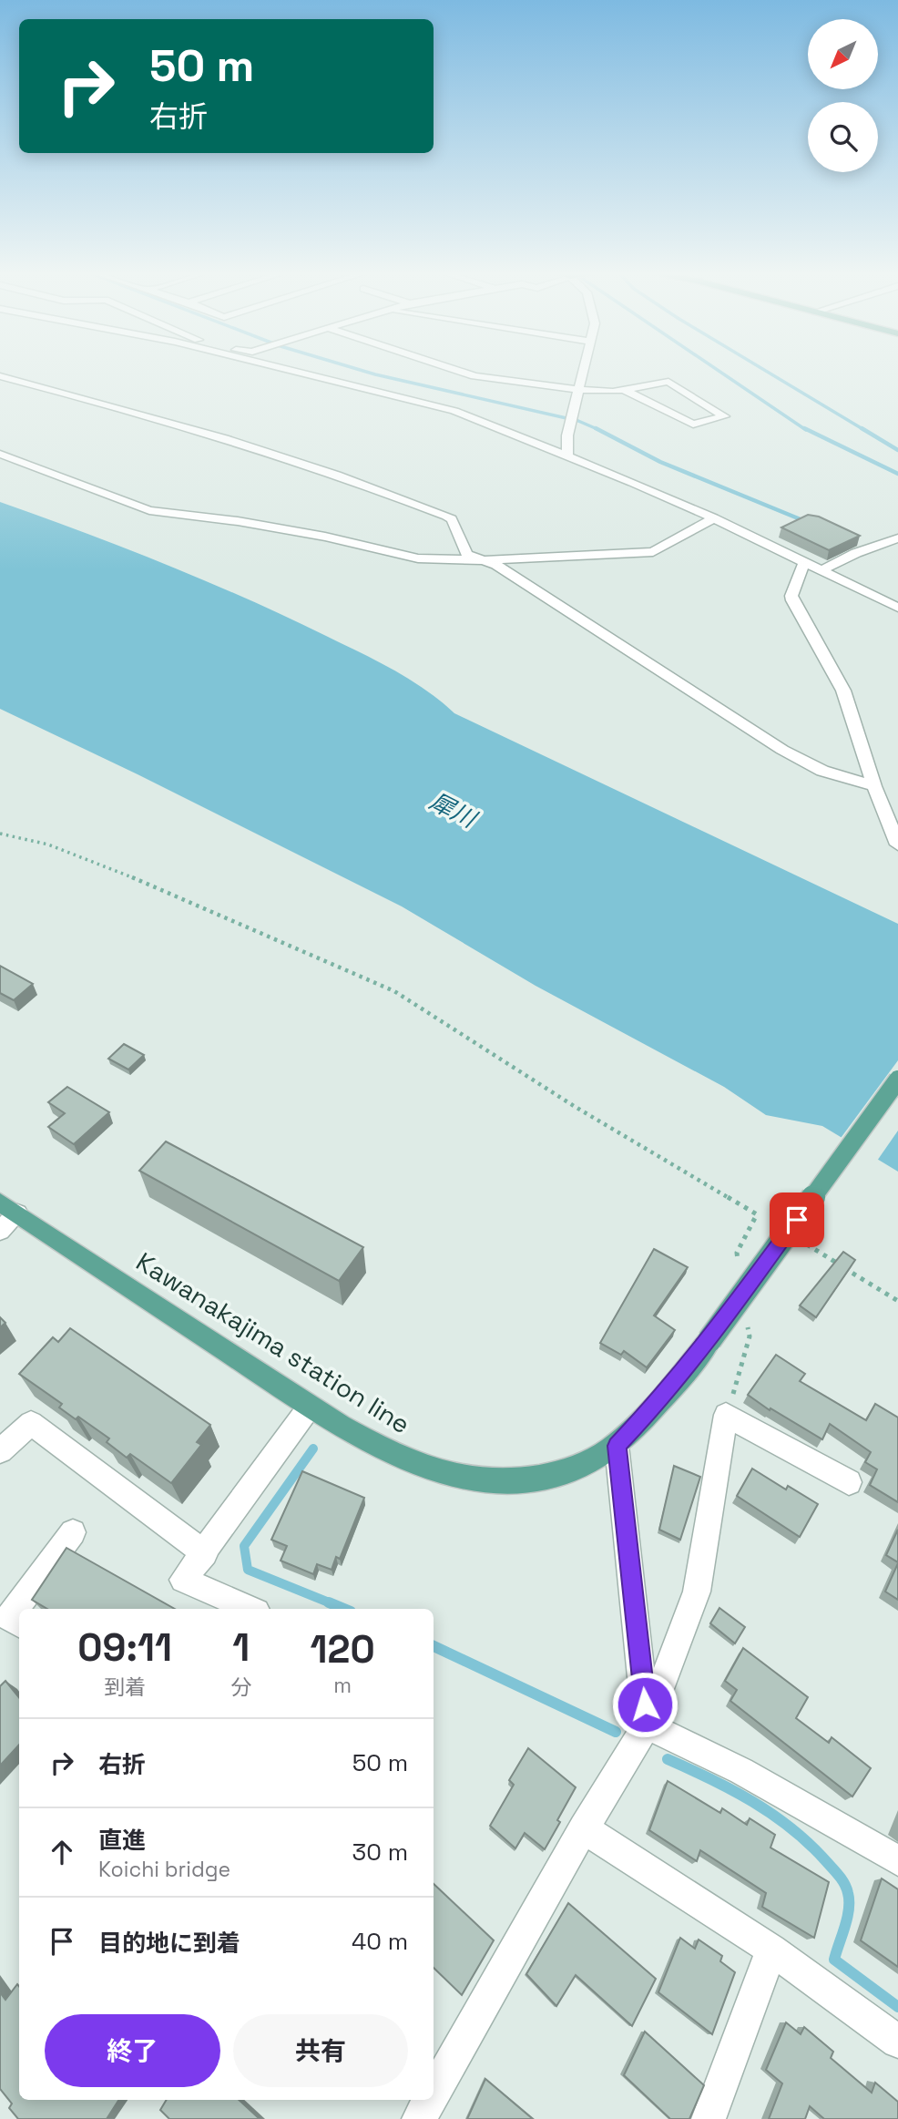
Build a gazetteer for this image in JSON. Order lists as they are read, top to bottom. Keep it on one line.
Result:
{"streets":{"main road":["Kawanakajima station line"]},"water":["犀川"],"north":"bottom left","page":{"turn":["50 m","右折"],"eta":["09:11","到着","1","分","120","m"],"list":[{"name":"右折","value":"50 m"},{"name":"直進","note":"Koichi bridge","value":"30 m"},{"name":"目的地に到着","value":"40 m"}],"buttons":["終了","共有"]}}
